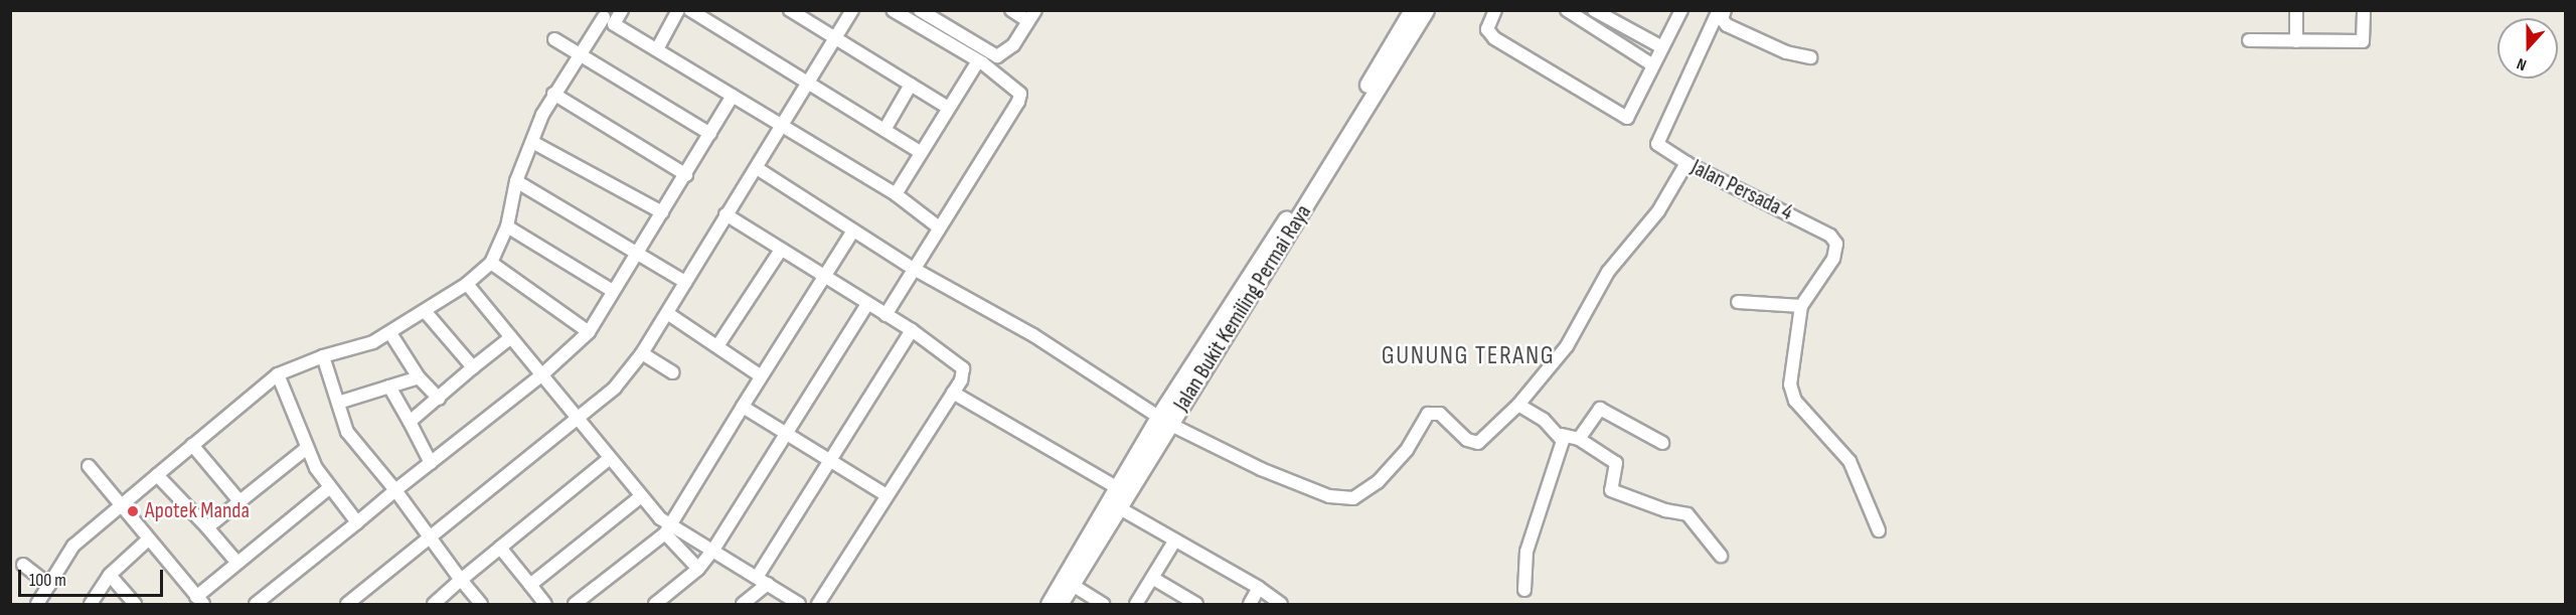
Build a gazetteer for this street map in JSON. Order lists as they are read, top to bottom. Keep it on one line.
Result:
{"streets":{"street":["Jalan Persada 4","Jalan Bukit Kemiling Permai Raya"]},"districts":["GUNUNG TERANG"],"places":["Apotek Manda"],"scale_bar":"100 m","north":"bottom"}
